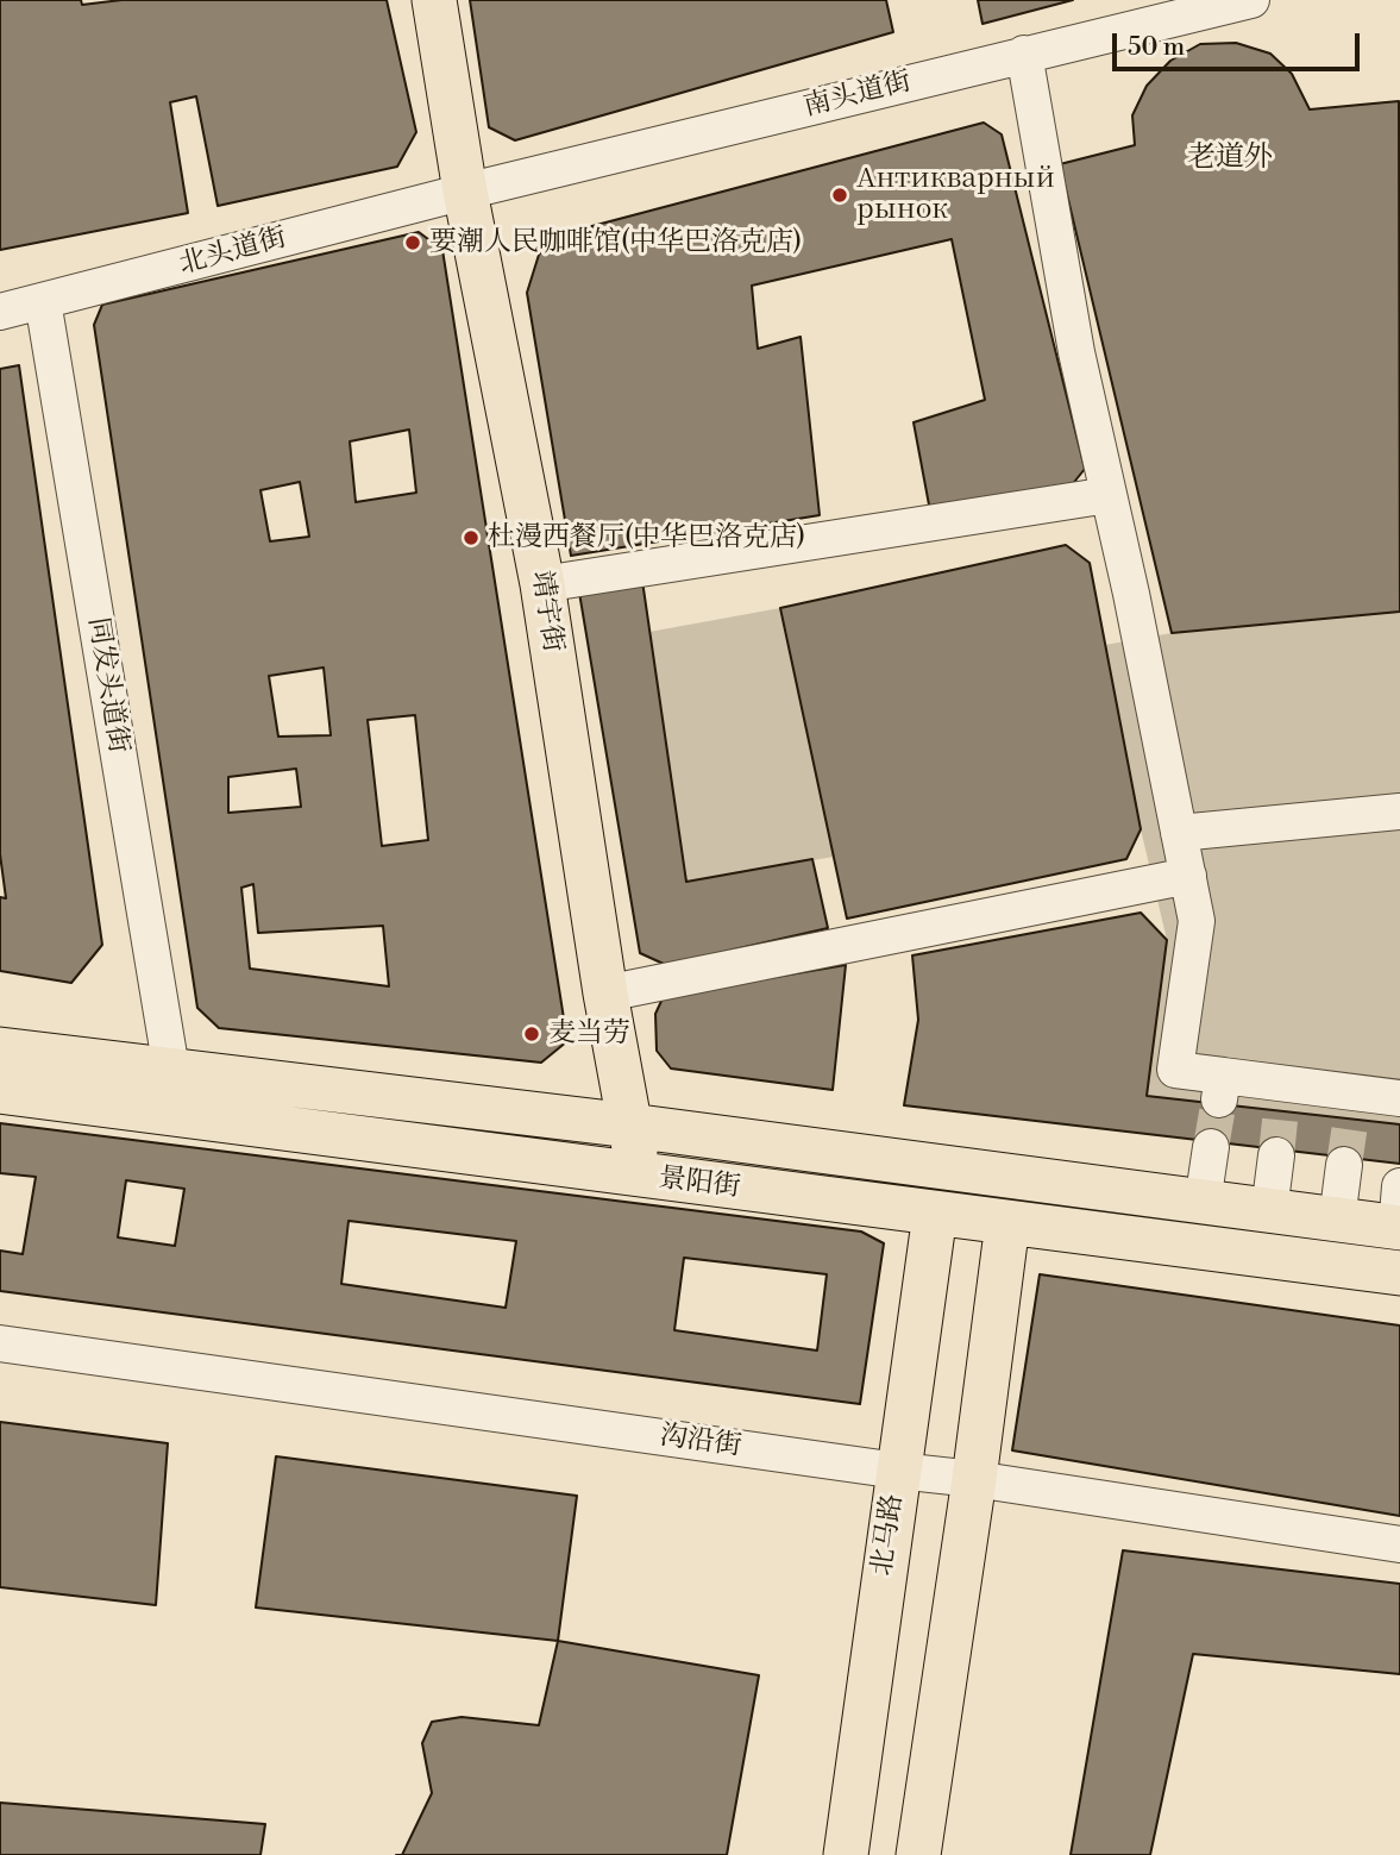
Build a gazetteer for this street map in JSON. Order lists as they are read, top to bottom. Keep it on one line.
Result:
{"streets":{"main road":["靖宇街","景阳街","北马路"],"street":["南头道街","北头道街","同发头道街","沟沿街"]},"crossings":[["南头道街","北头道街"],["南头道街","靖宇街"],["北头道街","靖宇街"],["北头道街","同发头道街"],["靖宇街","景阳街"],["同发头道街","景阳街"],["景阳街","北马路"],["沟沿街","北马路"]],"districts":["老道外"],"places":["Антикварный рынок","要潮人民咖啡馆(中华巴洛克店)","杜漫西餐厅(中华巴洛克店)","麦当劳"],"scale_bar":"50 m"}
